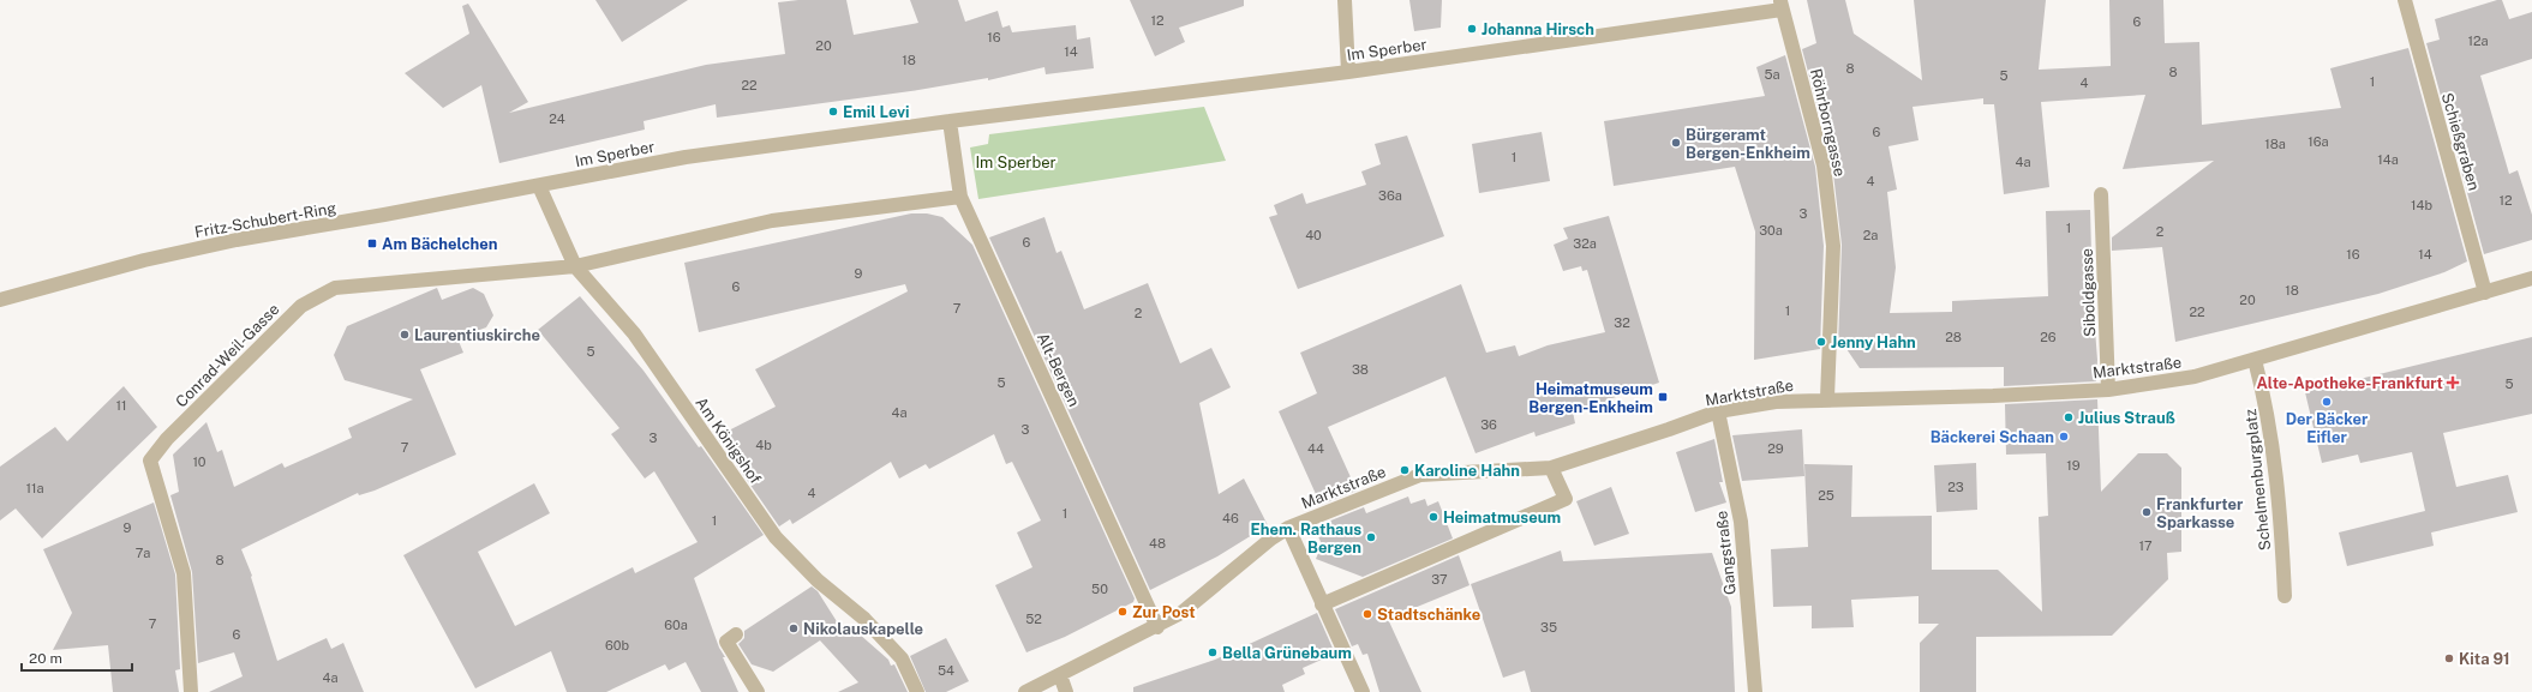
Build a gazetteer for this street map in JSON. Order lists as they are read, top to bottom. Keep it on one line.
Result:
{"streets":{"street":["Im Sperber","Röhrborngasse","Schießgraben","Fritz-Schubert-Ring","Siboldgasse","Conrad-Weil-Gasse","Marktstraße","Alt-Bergen","Am Königshof","Schelmenburgplatz","Gangstraße"]},"crossings":[["Im Sperber","Röhrborngasse"],["Im Sperber","Fritz-Schubert-Ring"],["Im Sperber","Alt-Bergen"],["Im Sperber","Am Königshof"],["Röhrborngasse","Marktstraße"],["Schießgraben","Marktstraße"],["Fritz-Schubert-Ring","Am Königshof"],["Siboldgasse","Marktstraße"],["Conrad-Weil-Gasse","Am Königshof"],["Marktstraße","Alt-Bergen"],["Marktstraße","Schelmenburgplatz"],["Marktstraße","Gangstraße"]],"parks":["Im Sperber"],"places":{"other":["Johanna Hirsch","Emil Levi","Bürgeramt Bergen-Enkheim","Laurentiuskirche","Jenny Hahn","Der Bäcker Eifler","Julius Strauß","Bäckerei Schaan","Karoline Hahn","Frankfurter Sparkasse","Heimatmuseum","Ehem. Rathaus Bergen","Zur Post","Stadtschänke","Nikolauskapelle","Bella Grünebaum","Kita 91"],"transit":["Am Bächelchen","Heimatmuseum Bergen-Enkheim"],"health":["Alte-Apotheke-Frankfurt"]},"house_numbers":["12","6","16","12a","20","14","18","8","8","5a","5","1","4","22","24","6","16a","18a","1","14a","4a","4","36a","12","14b","3","1","30a","2","40","2a","6","32a","16","14","9","6","18","20","7","1","22","2","32","28","26","5","38","5","5","11","4a","36","3","3","4b","7","44","29","10","19","23","11a","4","25","1","46","1","9","48","17","7a","8","37","50","52","7","60a","35","6","60b","54","4a"],"scale_bar":"20 m"}
